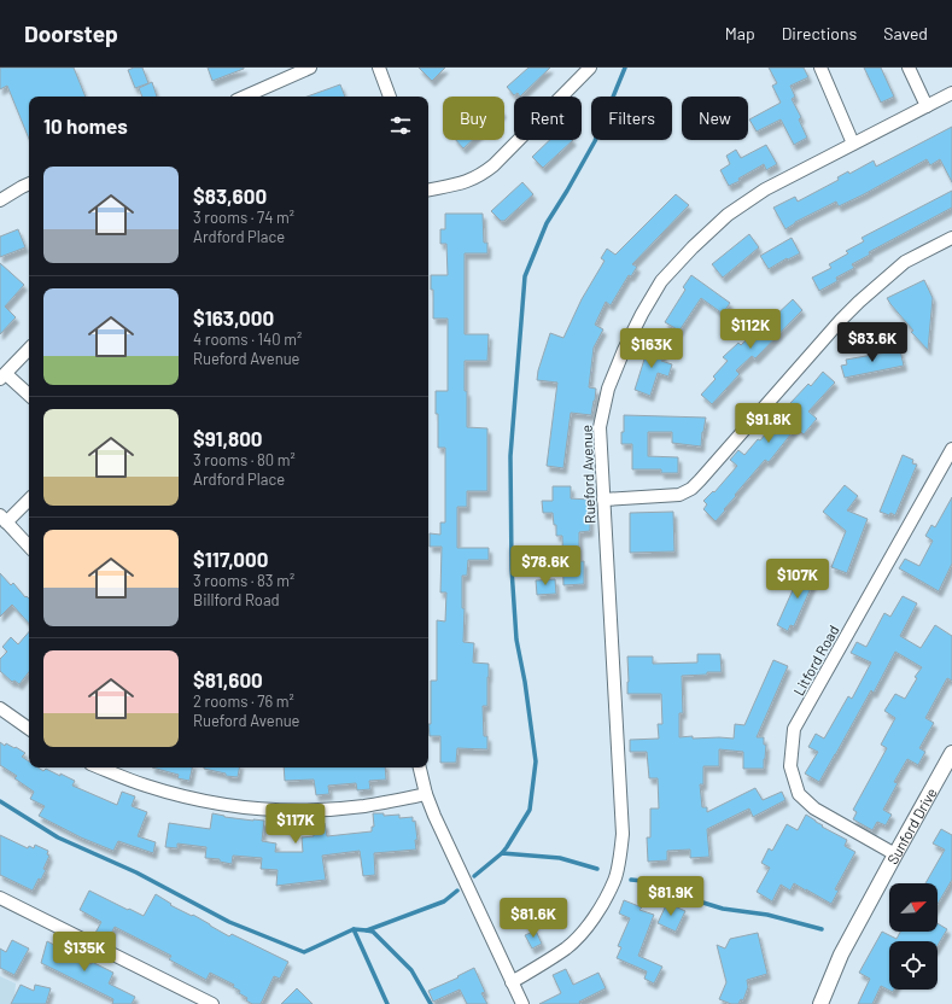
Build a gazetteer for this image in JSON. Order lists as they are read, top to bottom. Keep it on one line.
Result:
{"streets":{"street":["Rueford Avenue","Litford Road","Sunford Drive"]},"crossings":[["Litford Road","Sunford Drive"]],"north":"top right","page":{"header":"Doorstep","nav":["Map","Directions","Saved"],"chip":["Buy","Rent","Filters","New"],"heading":"10 homes","list":[{"name":"$83,600","note":"3 rooms · 74 m² · Ardford Place"},{"name":"$163,000","note":"4 rooms · 140 m² · Rueford Avenue"},{"name":"$91,800","note":"3 rooms · 80 m² · Ardford Place"},{"name":"$117,000","note":"3 rooms · 83 m² · Billford Road"},{"name":"$81,600","note":"2 rooms · 76 m² · Rueford Avenue"}],"price":["$112K","$83.6K","$163K","$91.8K","$78.6K","$107K","$117K","$81.9K","$81.6K","$135K"]}}
